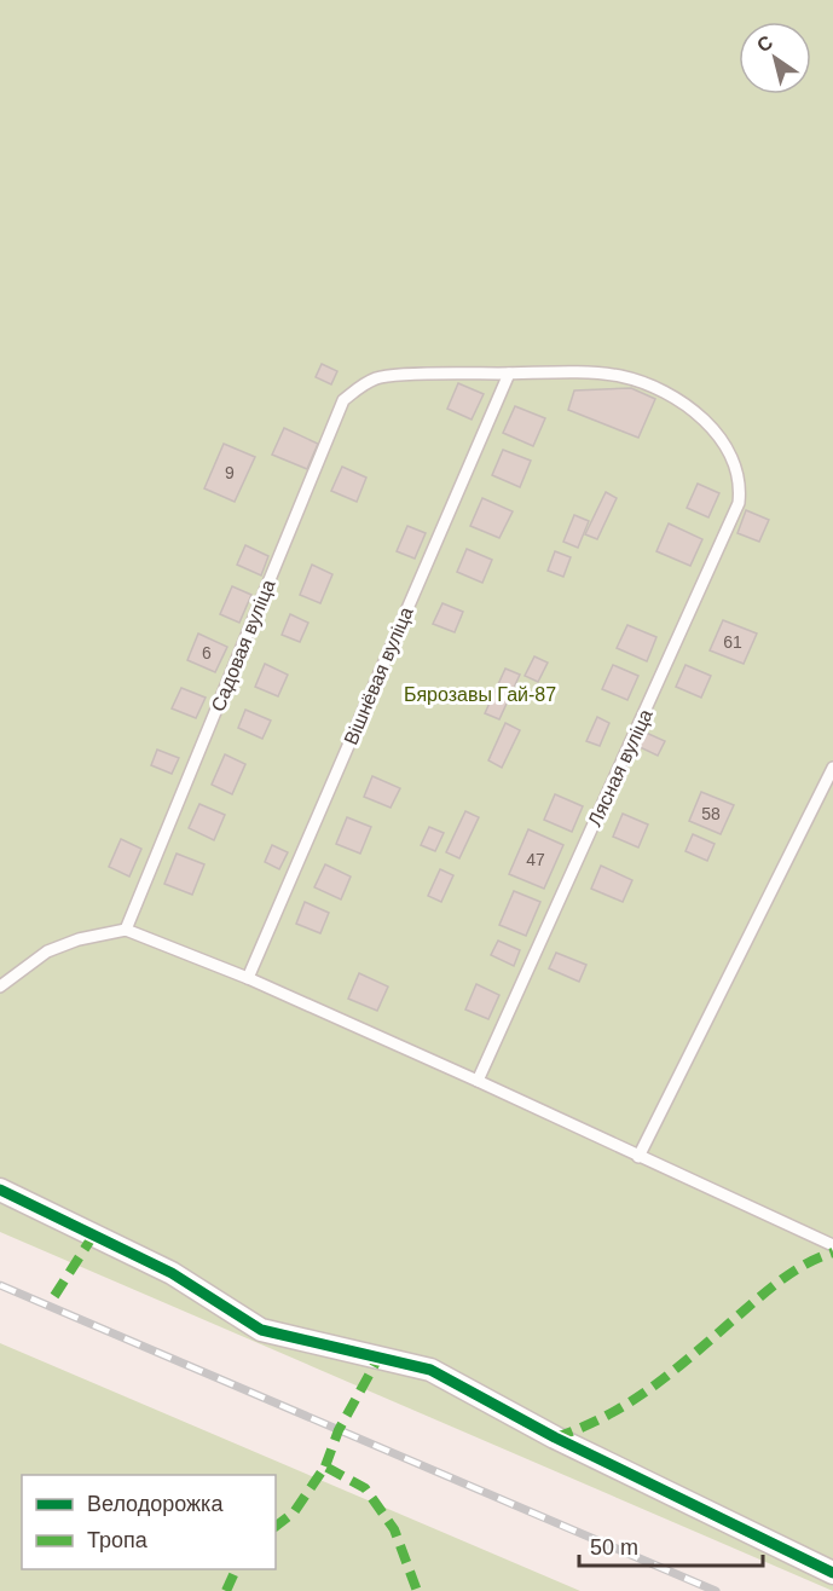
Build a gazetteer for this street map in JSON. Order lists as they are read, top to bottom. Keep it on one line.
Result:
{"streets":{"lane":["Садовая вуліца","Вішнёвая вуліца","Лясная вуліца"]},"crossings":[["Садовая вуліца","Вішнёвая вуліца"],["Садовая вуліца","Лясная вуліца"],["Вішнёвая вуліца","Лясная вуліца"]],"parks":["Бярозавы Гай-87"],"house_numbers":["9","61","6","58","47"],"legend":["Велодорожка","Тропа"],"scale_bar":"50 m","north":"top left"}
